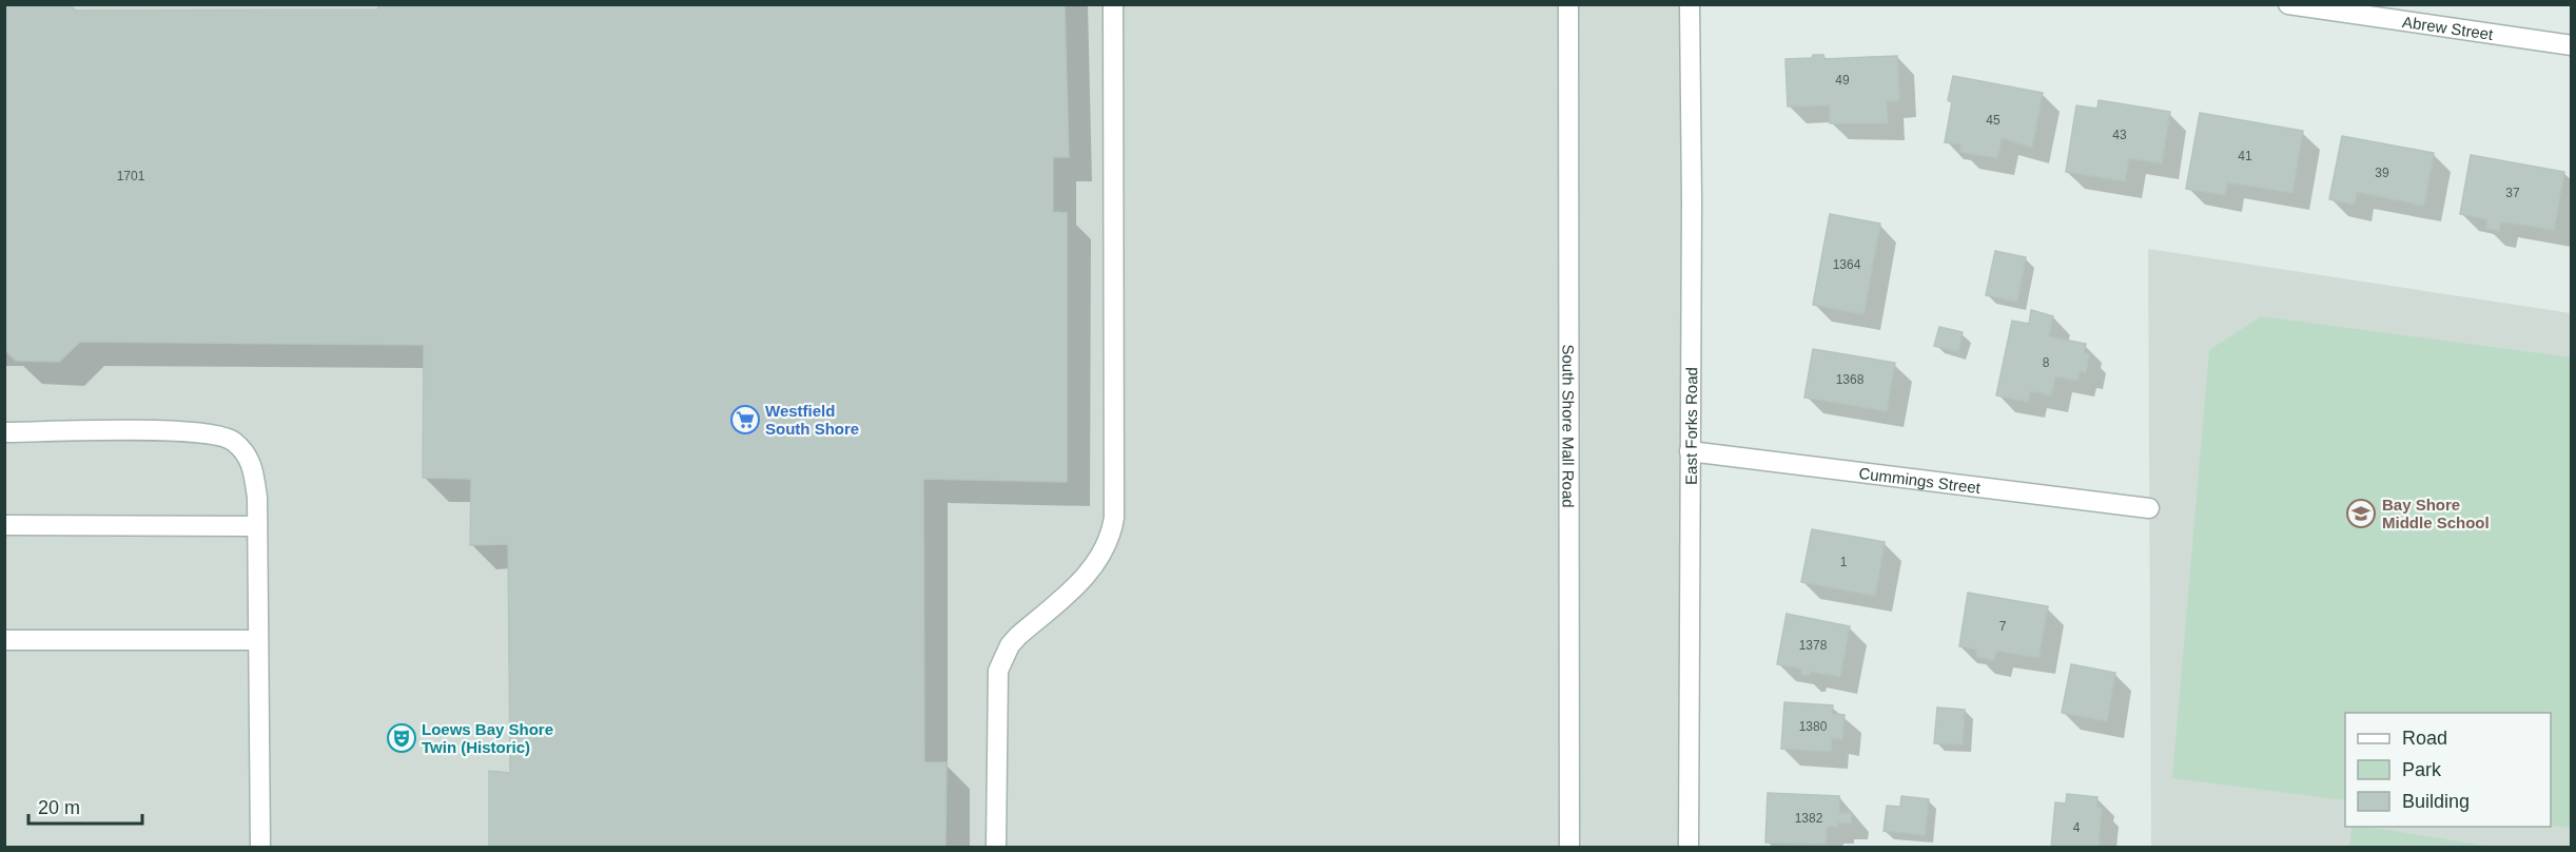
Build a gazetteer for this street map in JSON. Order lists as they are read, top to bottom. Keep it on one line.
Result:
{"streets":{"street":["Abrew Street","South Shore Mall Road","East Forks Road","Cummings Street"]},"crossings":[["East Forks Road","Cummings Street"]],"places":{"supermarket":["Westfield South Shore"],"school or university":["Bay Shore Middle School"],"theatre":["Loews Bay Shore Twin (Historic)"]},"house_numbers":["49","45","43","41","39","1701","37","1364","8","1368","1","7","1378","1380","1382","4"],"legend":["Road","Park","Building"],"scale_bar":"20 m"}
